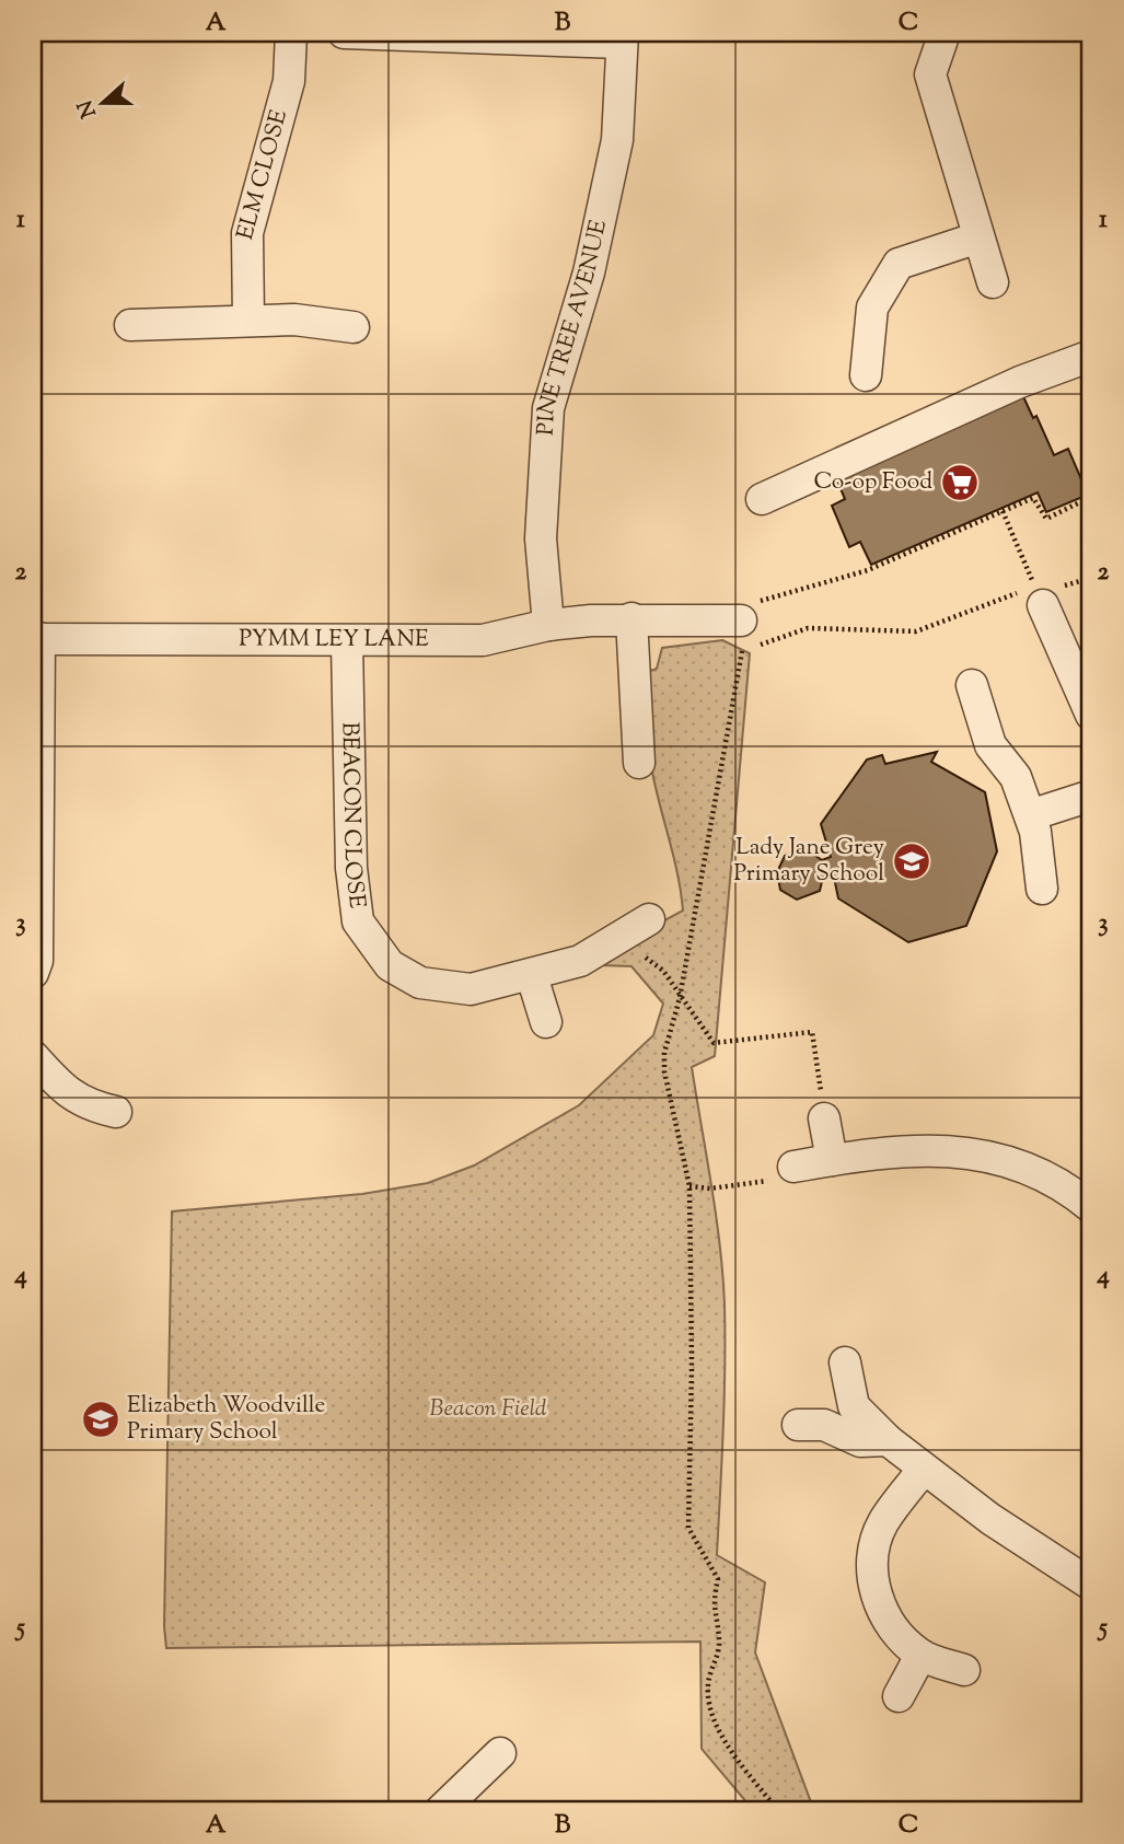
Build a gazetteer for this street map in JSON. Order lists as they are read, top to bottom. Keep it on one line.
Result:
{"streets":{"street":["ELM CLOSE","PINE TREE AVENUE","PYMM LEY LANE","BEACON CLOSE"]},"crossings":[["PINE TREE AVENUE","PYMM LEY LANE"],["PYMM LEY LANE","BEACON CLOSE"]],"parks":["Beacon Field"],"places":{"supermarket":["Co-op Food"],"school or university":["Lady Jane Grey Primary School","Elizabeth Woodville Primary School"]},"north":"left","grid":{"columns":["A","B","C"],"rows":["1","2","3","4","5"]}}
